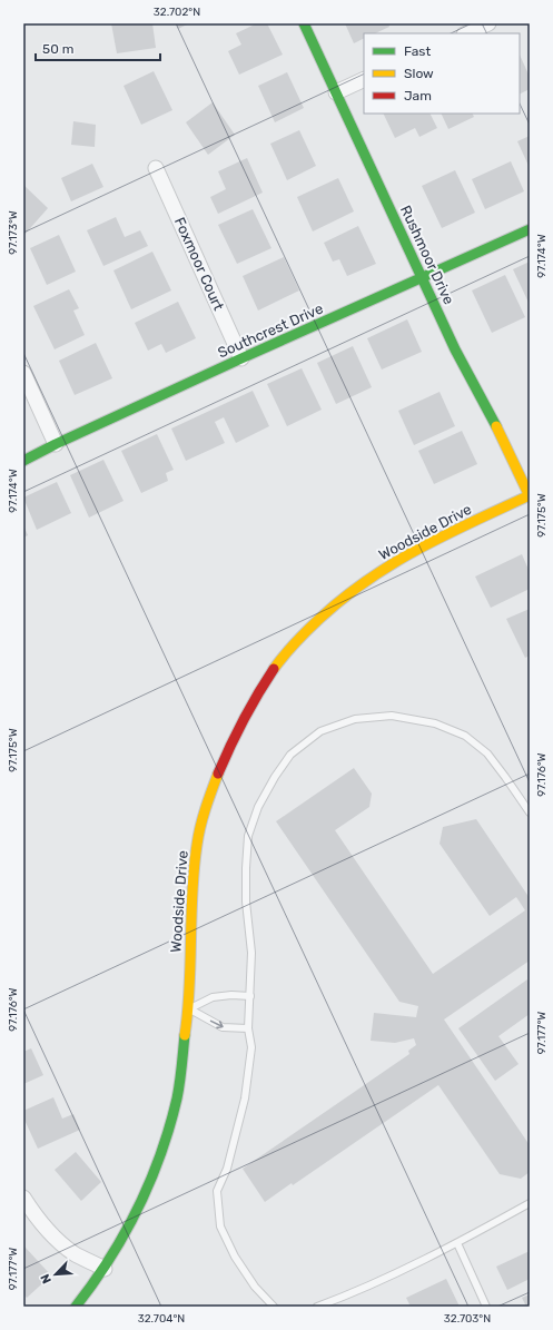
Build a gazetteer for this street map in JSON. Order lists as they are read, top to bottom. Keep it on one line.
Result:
{"streets":{"street":["Rushmoor Drive","Foxmoor Court","Southcrest Drive","Woodside Drive"]},"crossings":[["Rushmoor Drive","Southcrest Drive"],["Rushmoor Drive","Woodside Drive"],["Foxmoor Court","Southcrest Drive"]],"legend":["Fast","Slow","Jam"],"scale_bar":"50 m","north":"bottom left","coordinates":["32.702°N","97.173°W","97.174°W","97.175°W","97.176°W","97.177°W","32.704°N","32.703°N"]}
